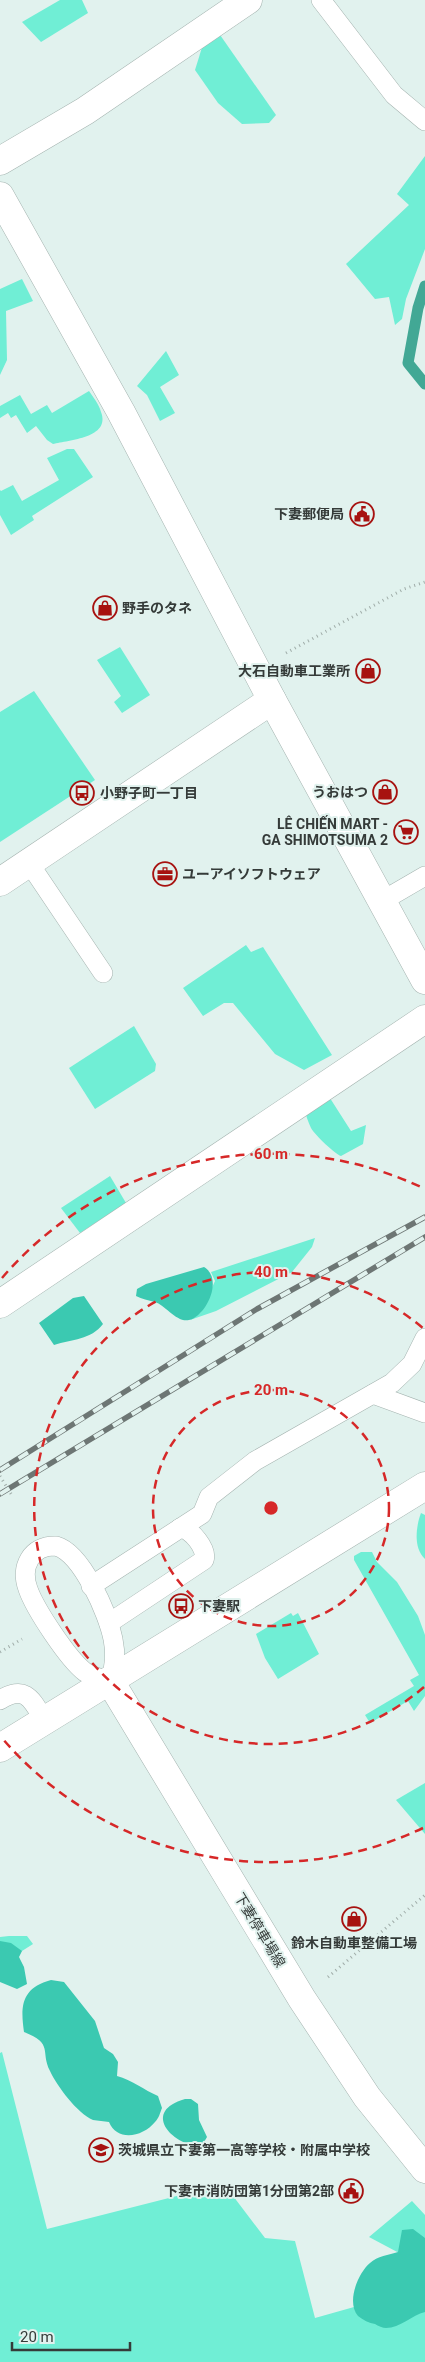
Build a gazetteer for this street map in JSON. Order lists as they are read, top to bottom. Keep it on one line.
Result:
{"streets":{"street":["下妻停車場線"]},"places":{"public building":["下妻郵便局","下妻市消防団第1分団第2部"],"shop":["野手のタネ","大石自動車工業所","うおはつ","鈴木自動車整備工場"],"bus stop":["小野子町一丁目","下妻駅"],"supermarket":["LÊ CHIẾN MART - GA SHIMOTSUMA 2"],"office":["ユーアイソフトウェア"],"school or university":["茨城県立下妻第一高等学校・附属中学校"]},"scale_bar":"20 m","rings":["60 m","40 m","20 m"]}
